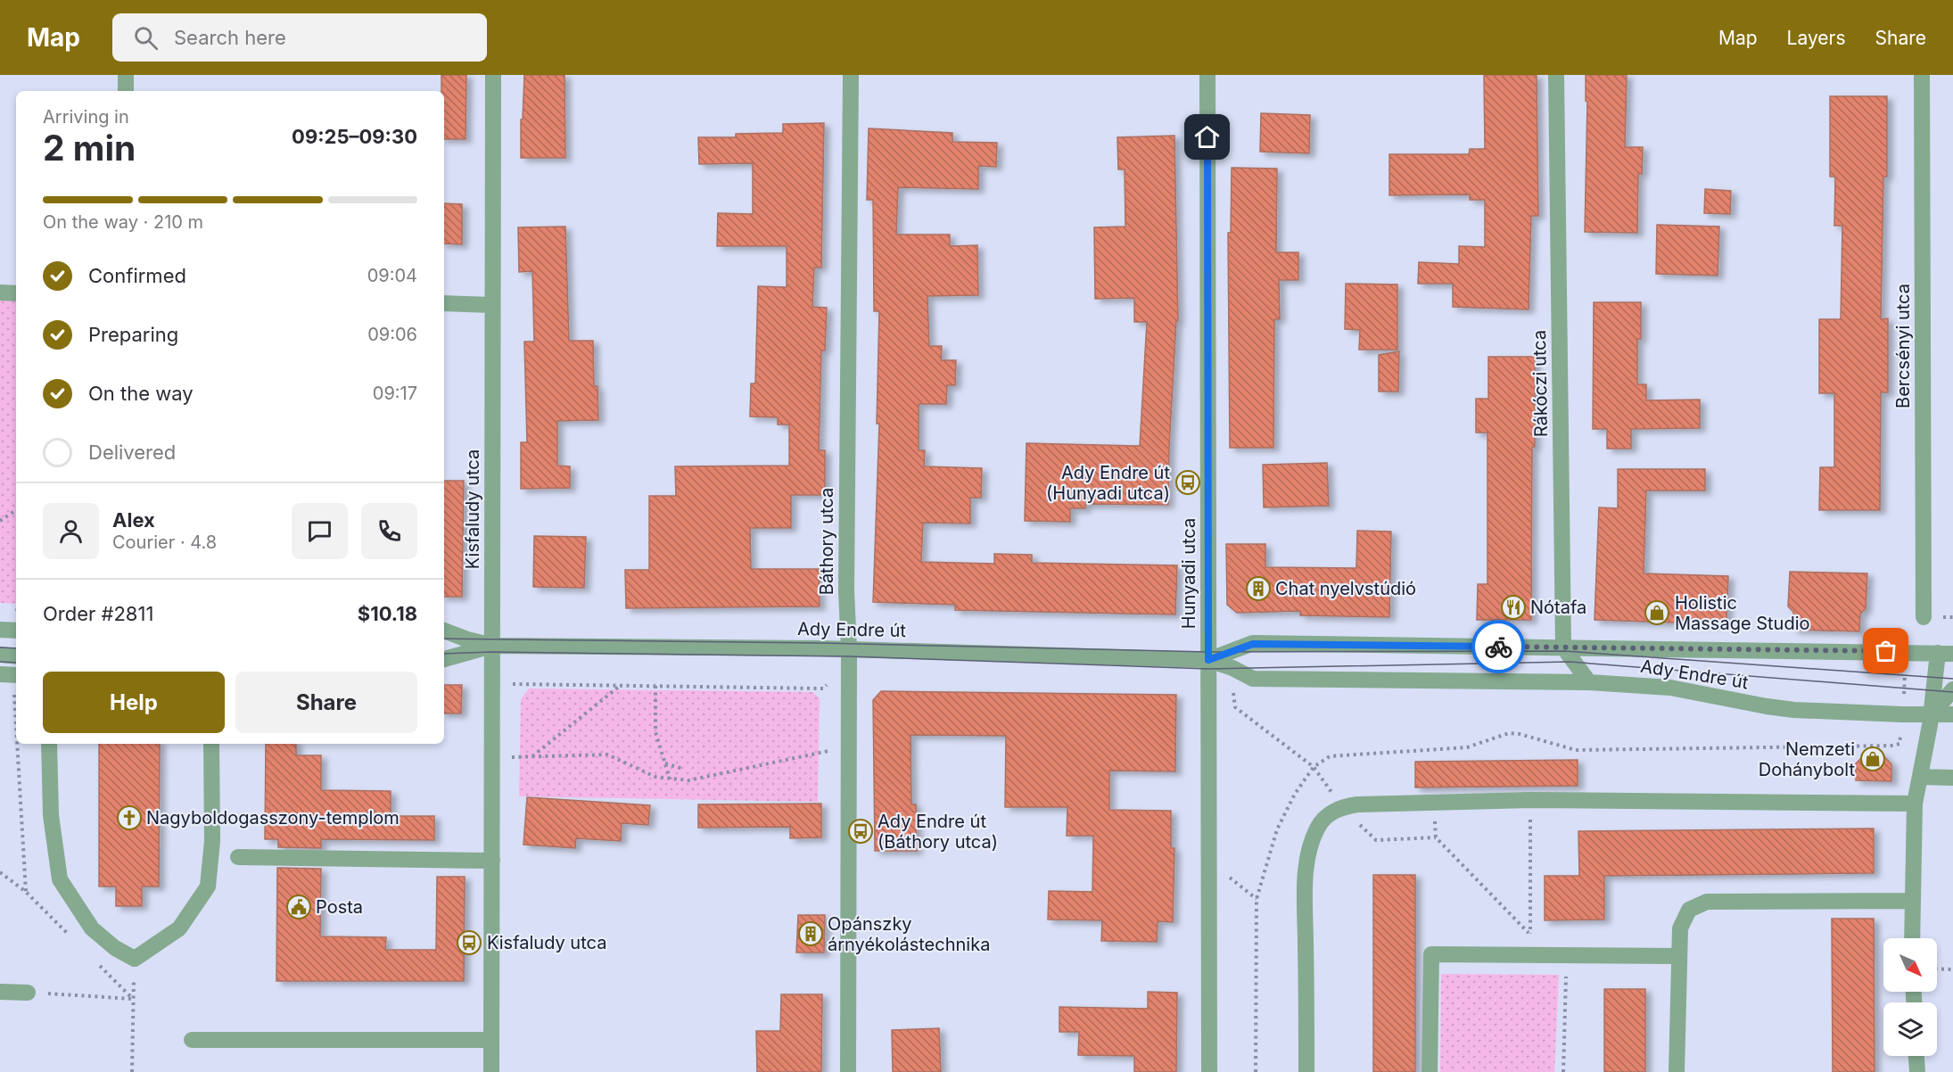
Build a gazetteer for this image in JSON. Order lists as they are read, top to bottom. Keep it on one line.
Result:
{"streets":{"street":["Bercsényi utca","Rákóczi utca","Kisfaludy utca","Báthory utca","Hunyadi utca","Ady Endre út"]},"crossings":[["Rákóczi utca","Ady Endre út"],["Kisfaludy utca","Ady Endre út"],["Báthory utca","Ady Endre út"],["Hunyadi utca","Ady Endre út"]],"places":{"bus stop":["Ady Endre út (Hunyadi utca)","Ady Endre út (Báthory utca)","Kisfaludy utca"],"building":["Chat nyelvstúdió","Opánszky árnyékolástechnika"],"restaurant":["Nótafa"],"shop":["Holistic Massage Studio","Nemzeti Dohánybolt"],"church":["Nagyboldogasszony-templom"],"public building":["Posta"]},"north":"bottom right","page":{"header":"Map","search":"Search here","nav":["Map","Layers","Share"],"heading":["2 min","Arriving in","09:25–09:30"],"panel":["Alex","Courier · 4.8","Order #2811","$10.18"],"bar":"On the way · 210 m","list":[["Confirmed","09:04"],["Preparing","09:06"],["On the way","09:17"],"Delivered"],"buttons":["Help","Share"]}}
